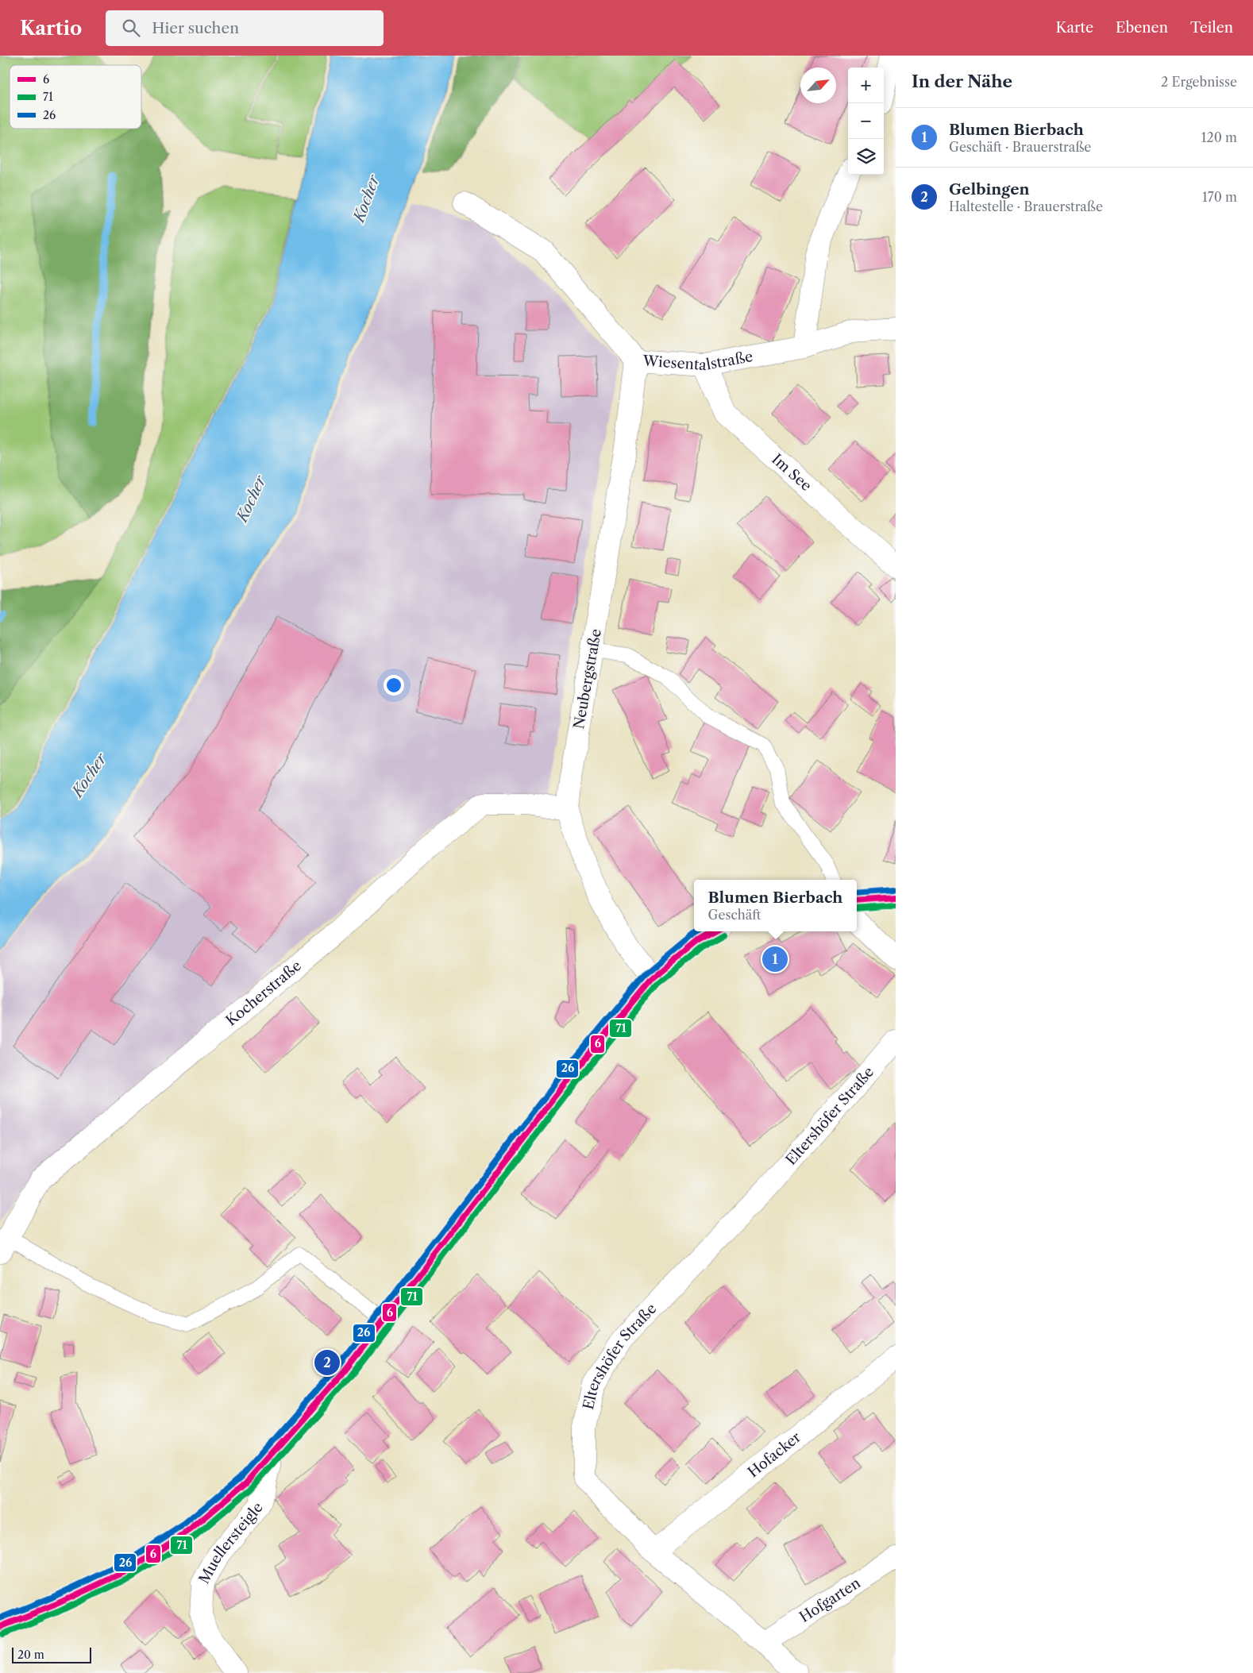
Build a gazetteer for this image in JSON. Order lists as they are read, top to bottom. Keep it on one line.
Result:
{"streets":{"street":["Wiesentalstraße","Im See","Neubergstraße","Kocherstraße","Eltershöfer Straße","Hofacker","Muellersteigle","Hofgarten"]},"crossings":[["Wiesentalstraße","Im See"],["Wiesentalstraße","Neubergstraße"],["Neubergstraße","Kocherstraße"],["Eltershöfer Straße","Hofacker"],["Eltershöfer Straße","Hofgarten"]],"water":["Kocher"],"lines":["transit line 26","transit line 6","transit line 71"],"legend":["6","71","26"],"scale_bar":"20 m","north":"top right","page":{"header":"Kartio","search":"Hier suchen","nav":["Karte","Ebenen","Teilen"],"heading":["In der Nähe","2 Ergebnisse"],"map_buttons":["+","−"],"list":[{"mark":"1","name":"Blumen Bierbach","note":"Geschäft · Brauerstraße","value":"120 m"},{"mark":"2","name":"Gelbingen","note":"Haltestelle · Brauerstraße","value":"170 m"}],"popup":["Blumen Bierbach","Geschäft"],"pins":["1","2"],"scale":"20 m"}}
